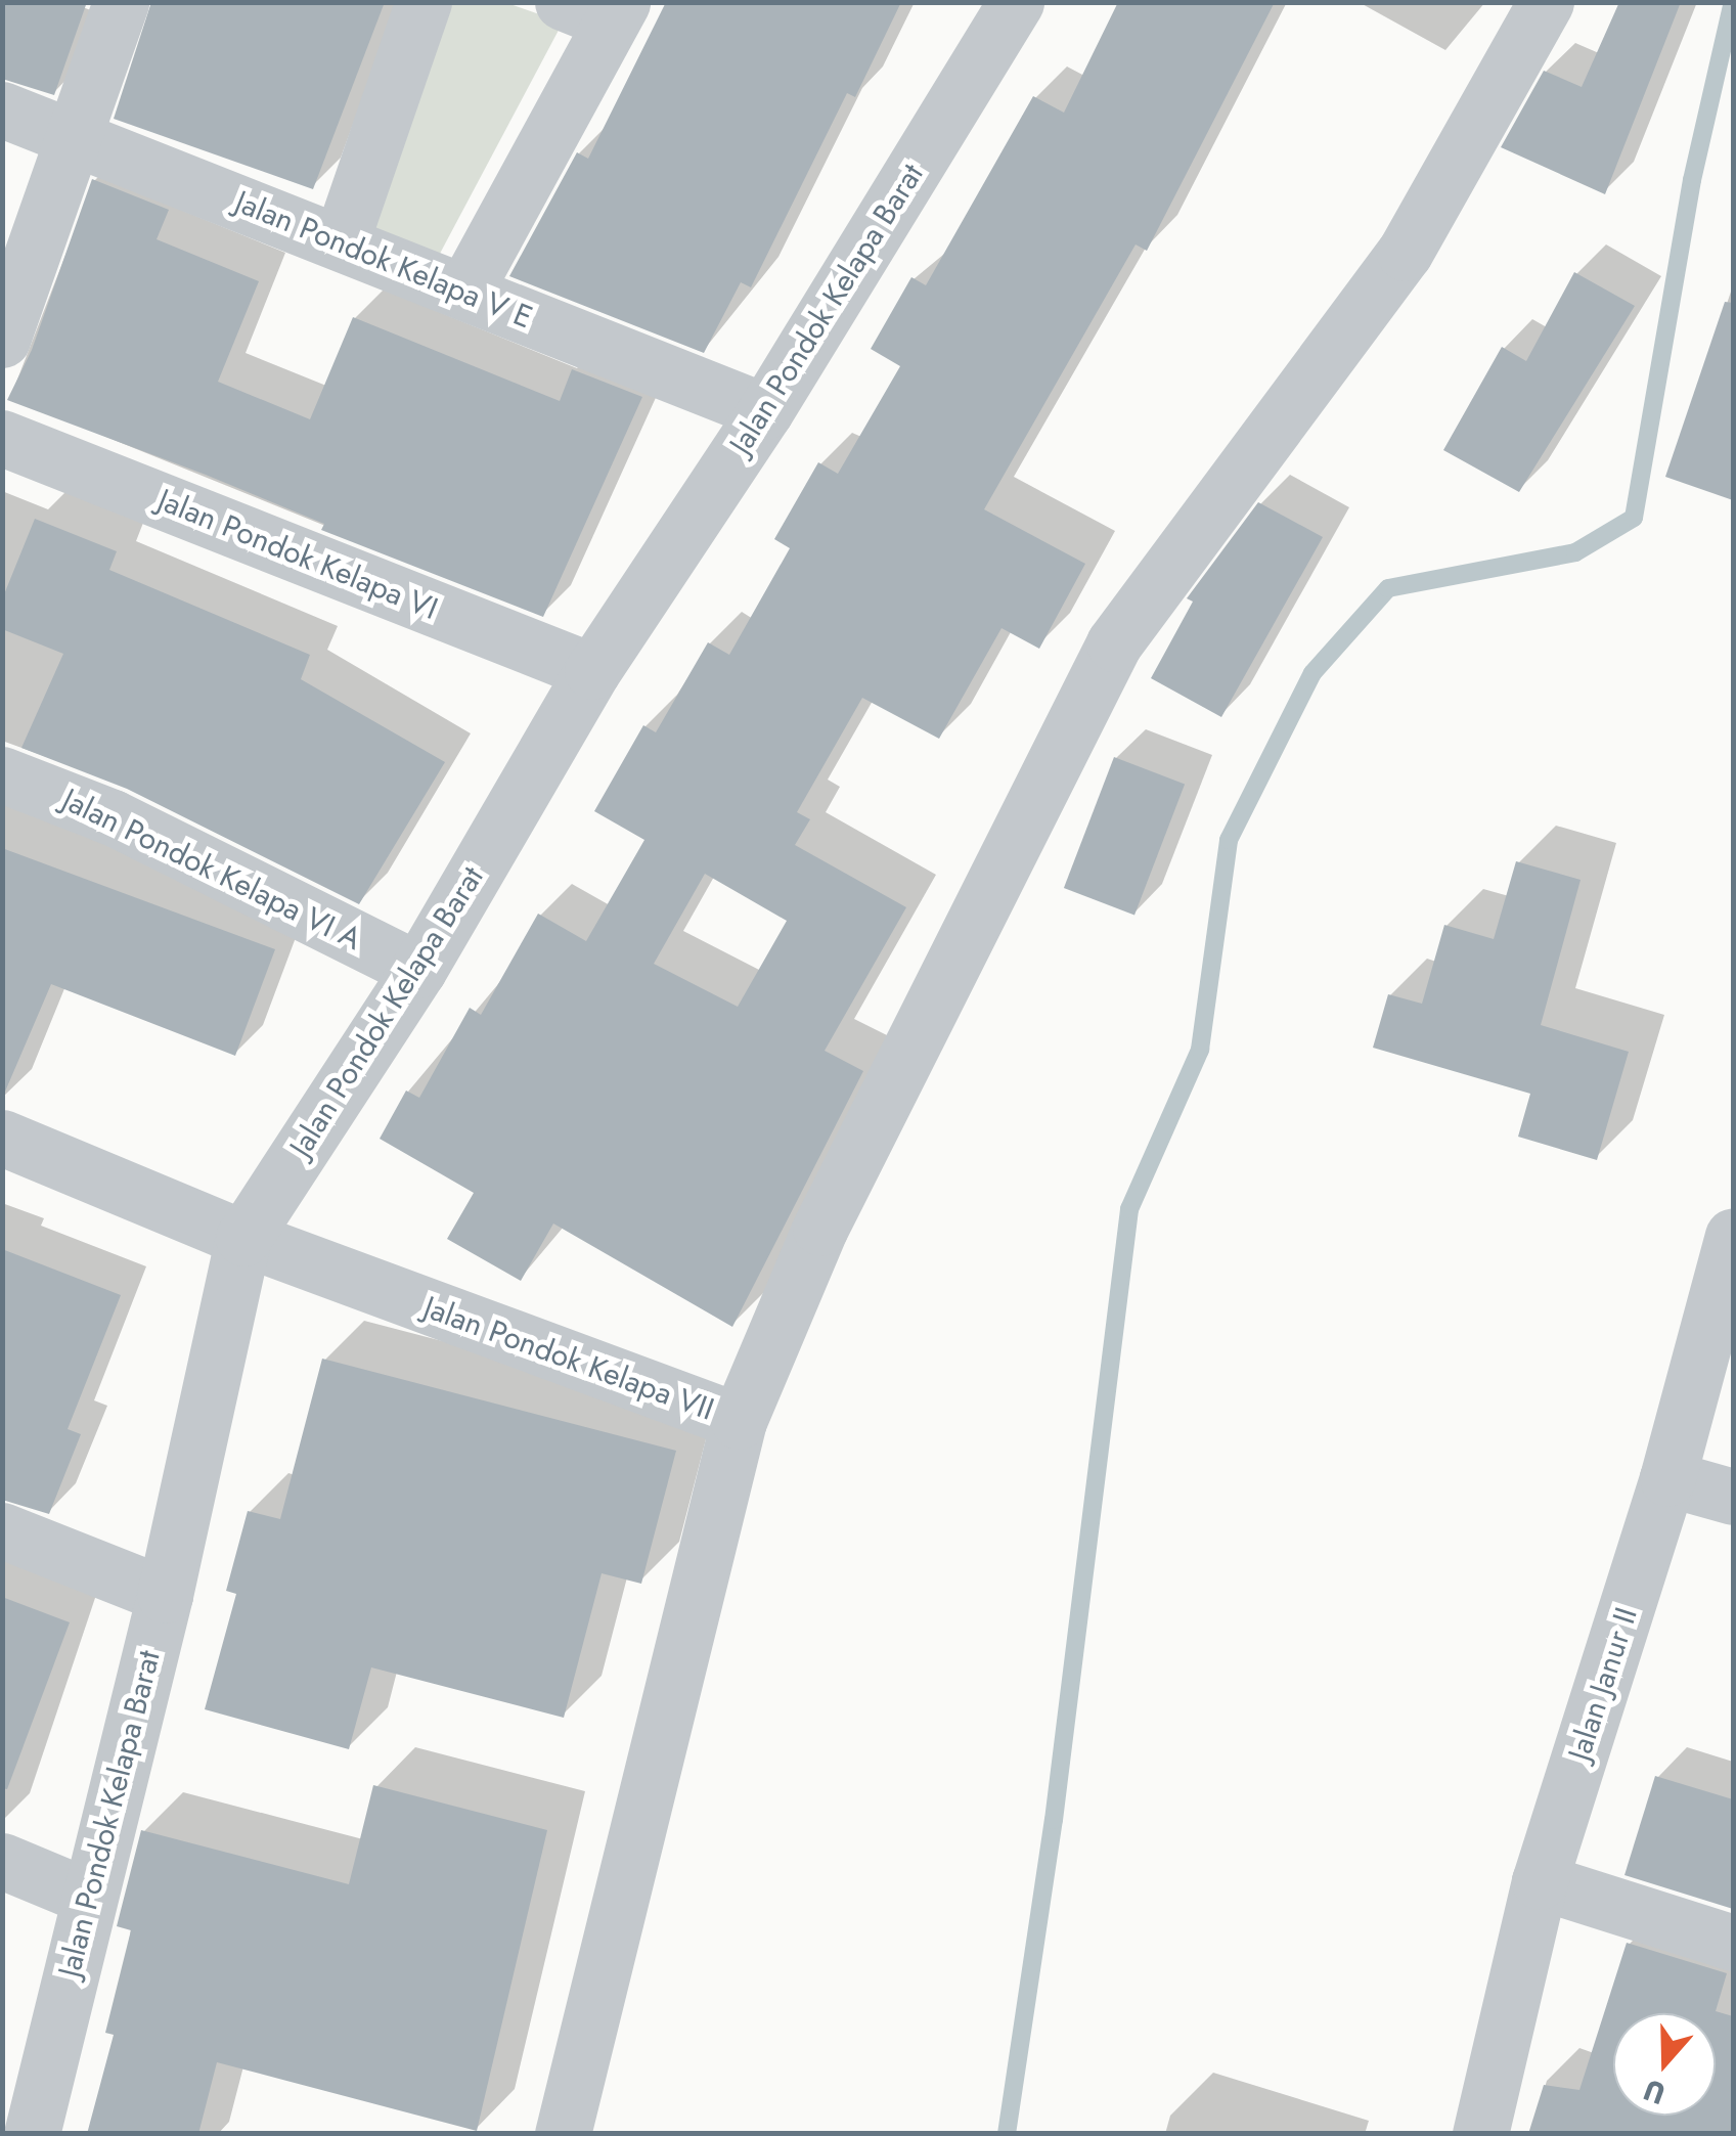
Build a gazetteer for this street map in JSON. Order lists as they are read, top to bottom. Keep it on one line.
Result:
{"streets":{"street":["Jalan Pondok Kelapa V E","Jalan Pondok Kelapa Barat","Jalan Pondok Kelapa VI","Jalan Pondok Kelapa VI A","Jalan Pondok Kelapa VII","Jalan Janur II"]},"crossings":[["Jalan Pondok Kelapa V E","Jalan Pondok Kelapa Barat"],["Jalan Pondok Kelapa Barat","Jalan Pondok Kelapa VI"],["Jalan Pondok Kelapa Barat","Jalan Pondok Kelapa VI A"],["Jalan Pondok Kelapa Barat","Jalan Pondok Kelapa VII"]],"north":"bottom"}
